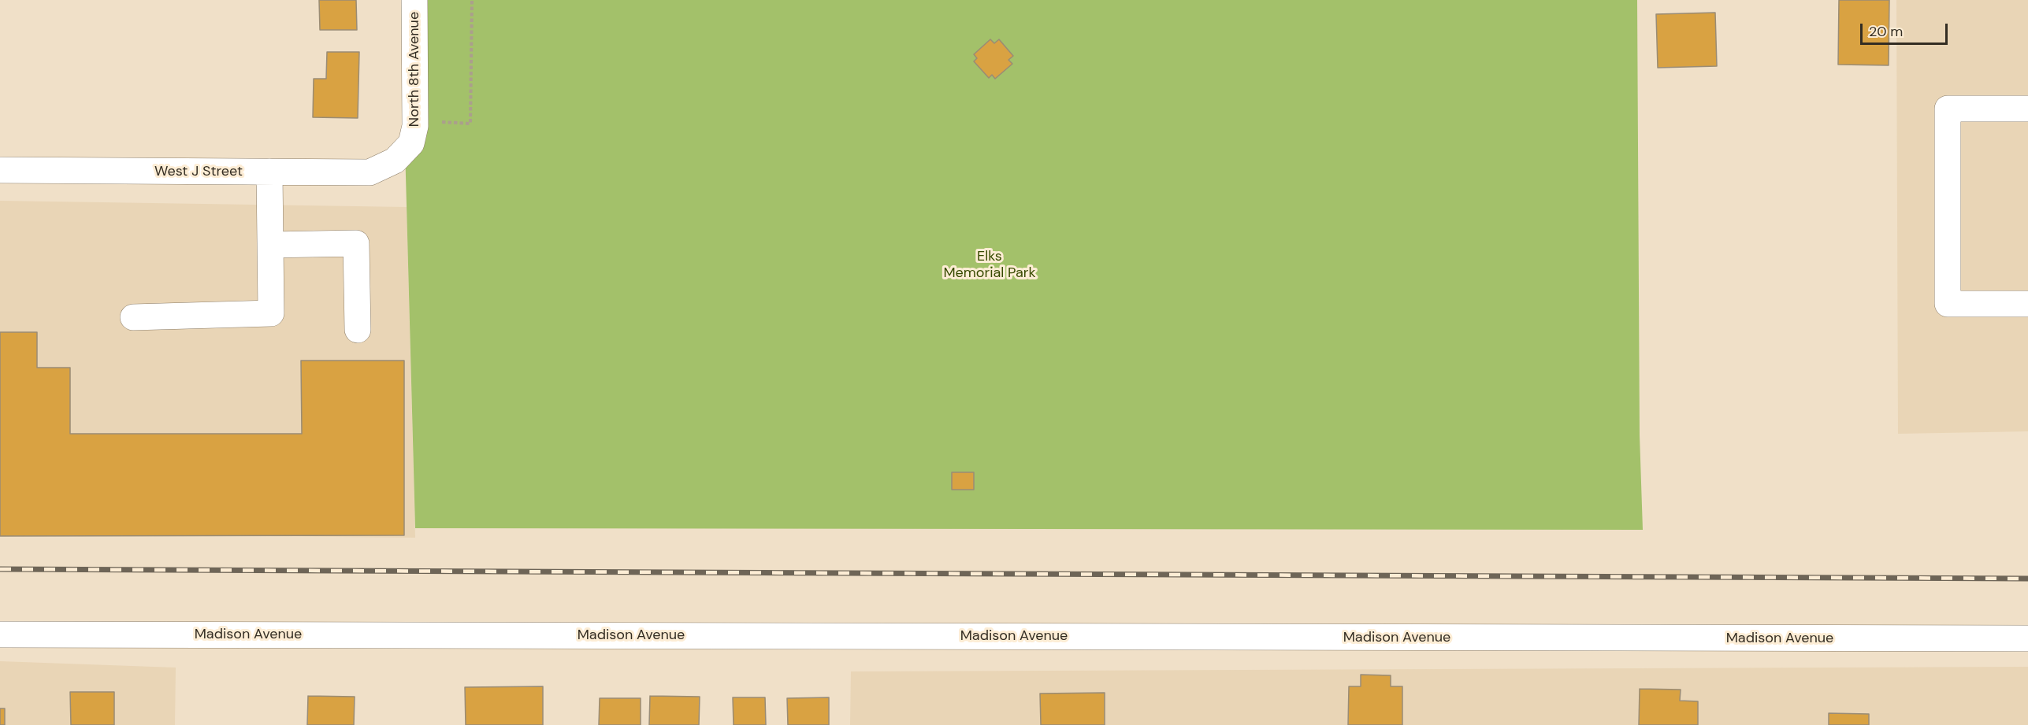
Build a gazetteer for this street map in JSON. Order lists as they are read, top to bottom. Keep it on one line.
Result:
{"streets":{"street":["North 8th Avenue","West J Street","Madison Avenue"]},"crossings":[["North 8th Avenue","West J Street"]],"parks":["Elks Memorial Park"],"scale_bar":"20 m"}
